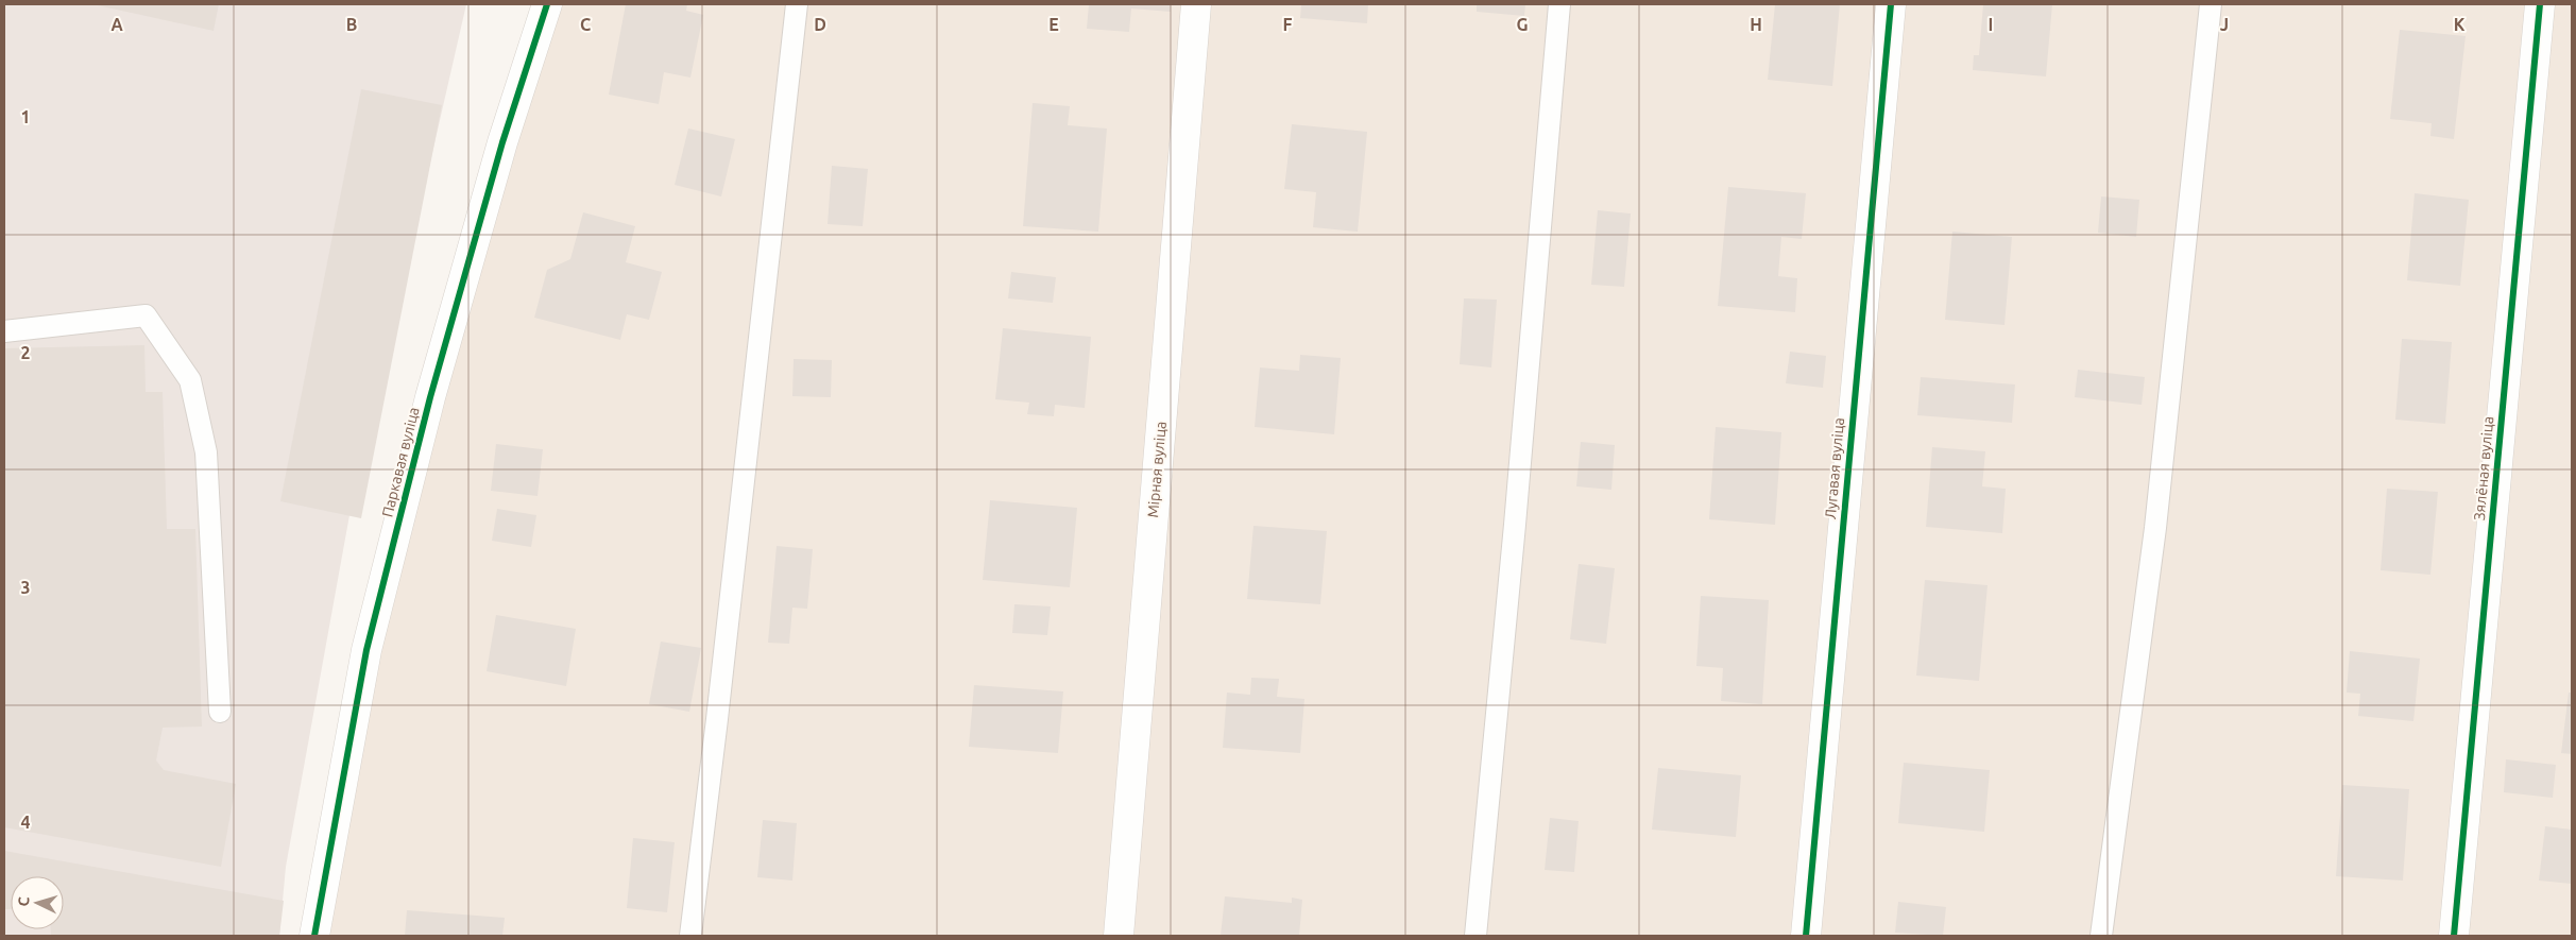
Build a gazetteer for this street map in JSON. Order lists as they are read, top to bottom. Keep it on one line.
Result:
{"streets":{"street":["Паркавая вуліца","Лугавая вуліца","Зялёная вуліца","Мірная вуліца"]},"north":"left","grid":{"columns":["A","B","C","D","E","F","G","H","I","J","K"],"rows":["1","2","3","4"]}}
